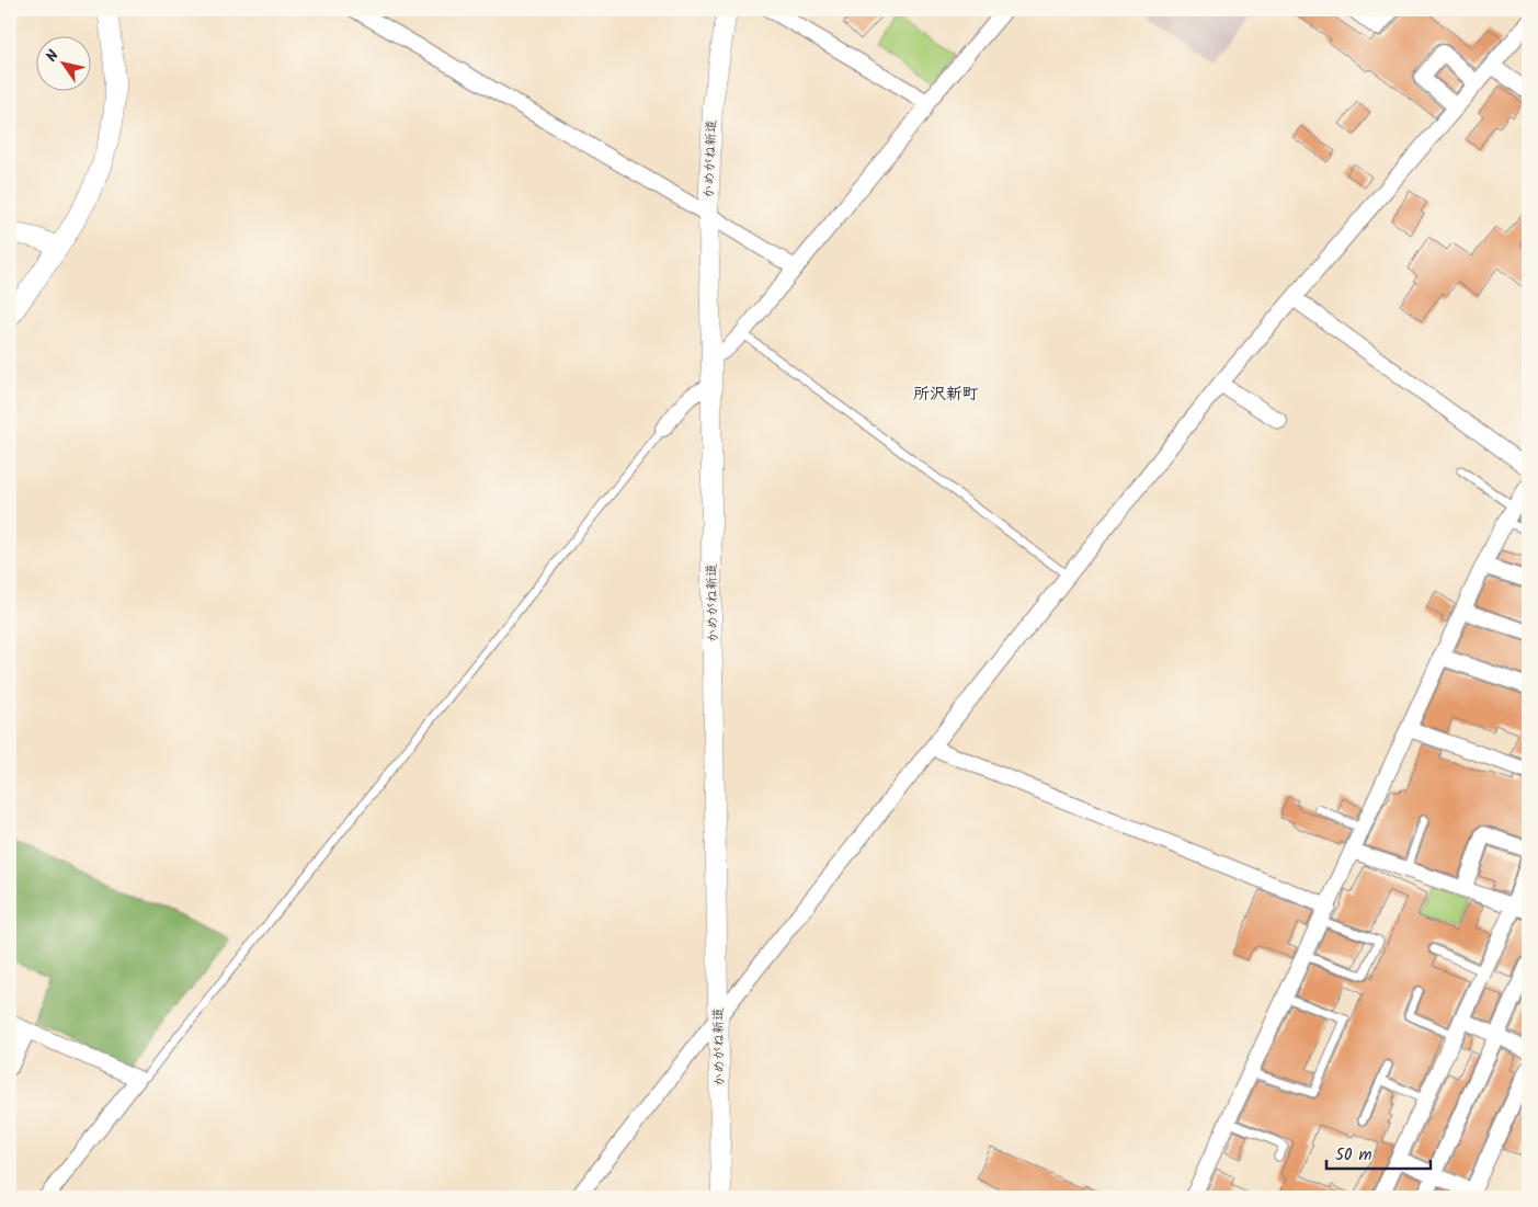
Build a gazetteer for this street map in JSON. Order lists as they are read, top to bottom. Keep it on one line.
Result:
{"streets":{"street":["かめがね新道"]},"districts":["所沢新町"],"scale_bar":"50 m","north":"top left"}
